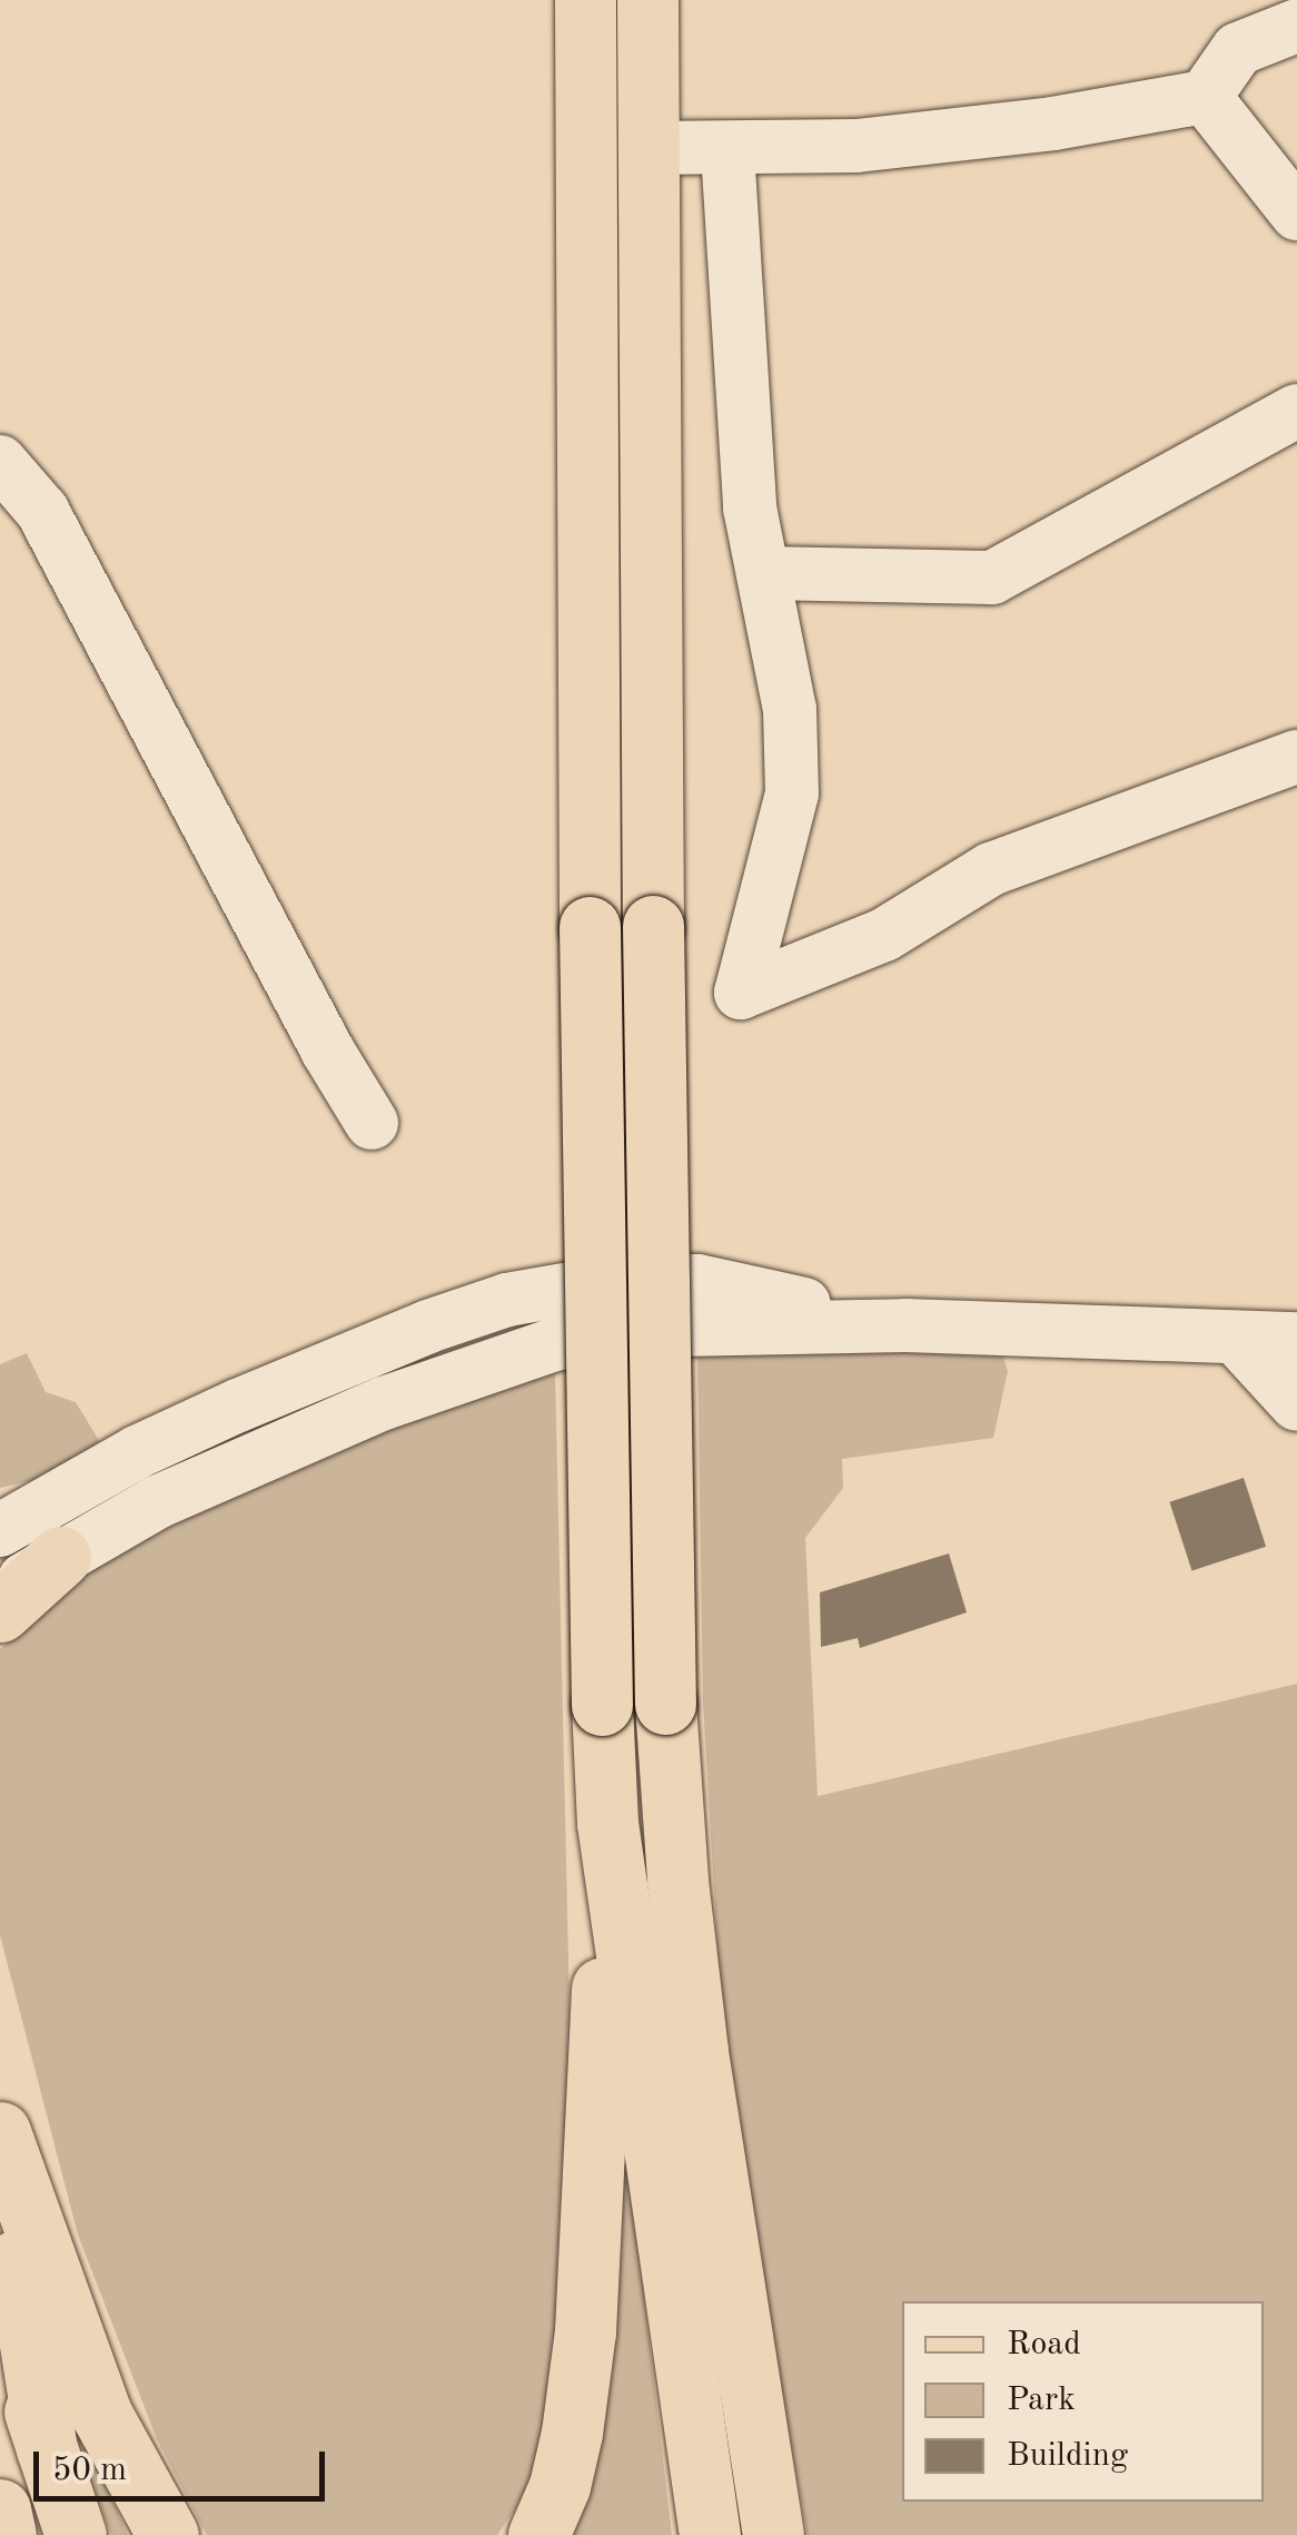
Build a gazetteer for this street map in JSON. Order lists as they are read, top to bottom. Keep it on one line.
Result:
{"legend":["Road","Park","Building"],"scale_bar":"50 m"}
